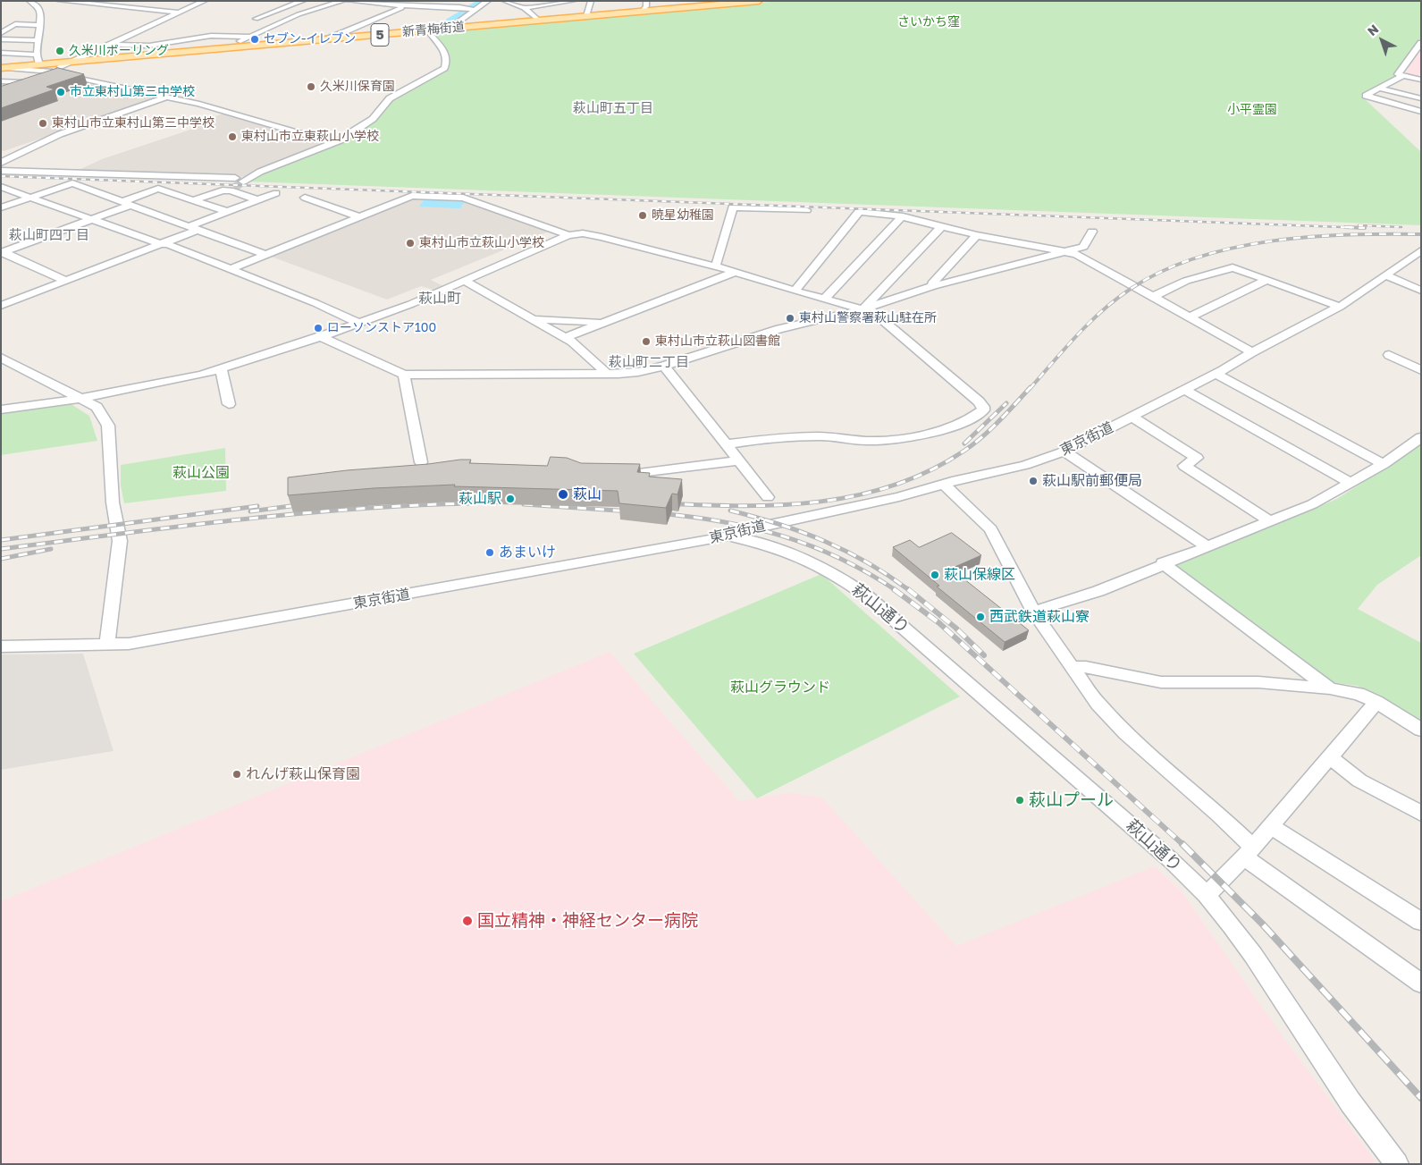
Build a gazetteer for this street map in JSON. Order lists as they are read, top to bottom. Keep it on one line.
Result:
{"streets":{"main road":["新青梅街道","5"],"street":["東京街道","萩山通り"]},"crossings":[["東京街道","萩山通り"]],"districts":["萩山町五丁目","萩山町四丁目","萩山町","萩山町二丁目"],"parks":["さいかち窪","小平霊園","萩山公園","萩山グラウンド"],"places":["セブン-イレブン","久米川ボーリング","久米川保育園","市立東村山第三中学校","東村山市立東村山第三中学校","東村山市立東萩山小学校","暁星幼稚園","東村山市立萩山小学校","東村山警察署萩山駐在所","ローソンストア100","東村山市立萩山図書館","萩山駅前郵便局","萩山","萩山駅","あまいけ","萩山保線区","西武鉄道萩山寮","れんげ萩山保育園","萩山プール","国立精神・神経センター病院"],"north":"top left"}
